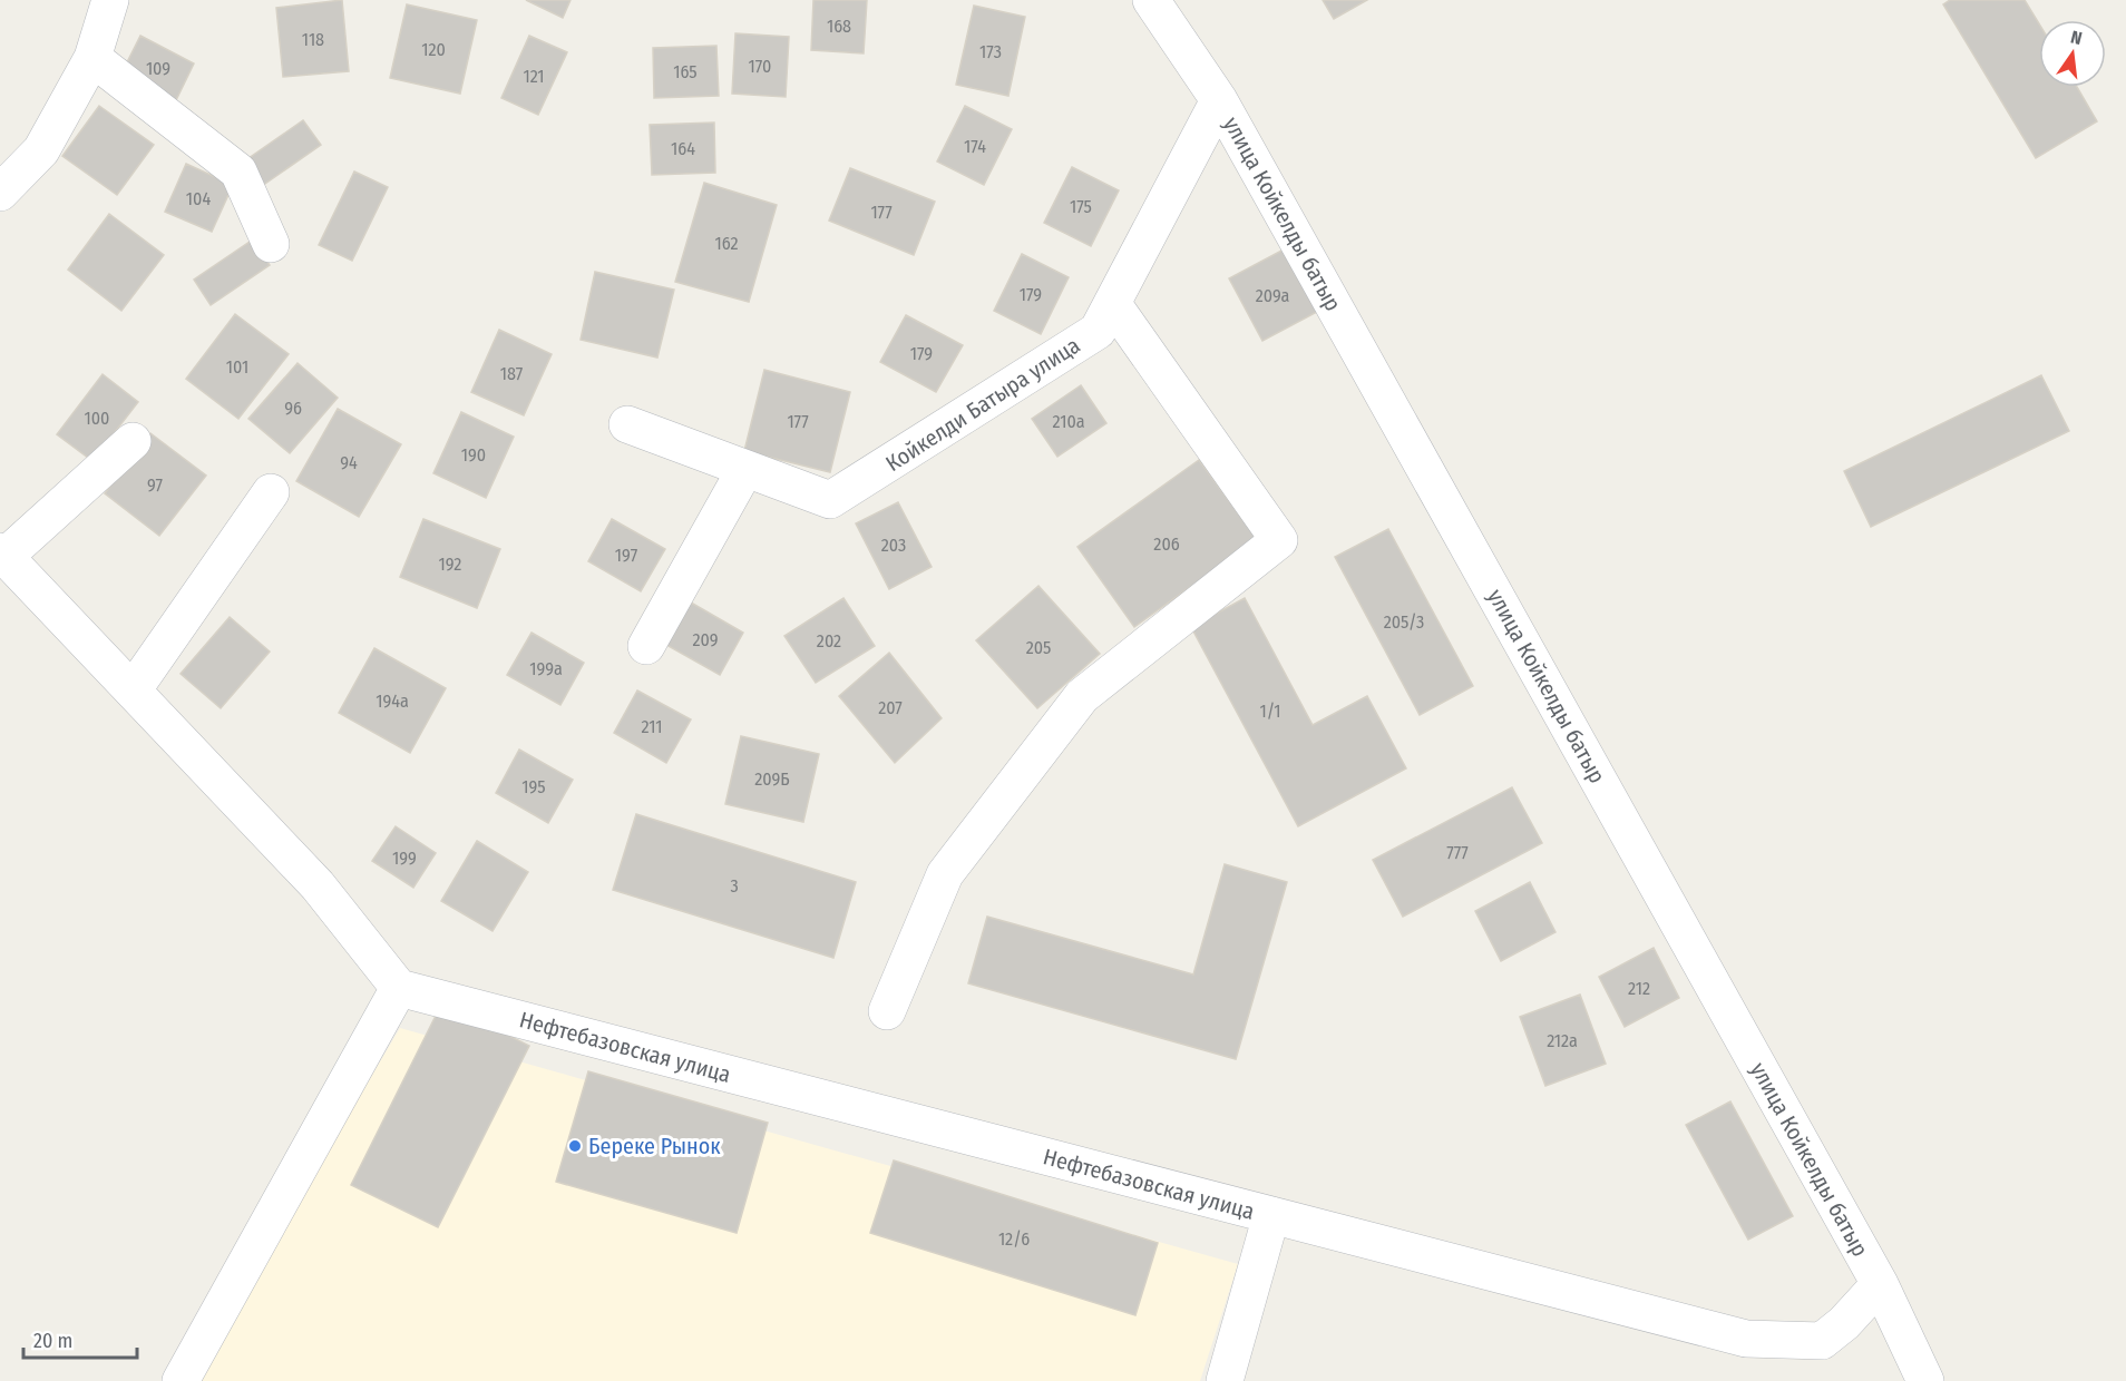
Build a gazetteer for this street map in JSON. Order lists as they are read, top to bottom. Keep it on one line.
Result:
{"streets":{"street":["улица Койкелды батыр","Койкелди Батыра улица","Нефтебазовская улица"]},"crossings":[["улица Койкелды батыр","Койкелди Батыра улица"],["улица Койкелды батыр","Нефтебазовская улица"]],"places":["Береке Рынок"],"house_numbers":["168","118","120","173","170","109","165","121","174","164","104","175","177","162","179","209а","179","101","187","96","100","177","210а","190","94","97","206","203","197","192","205/3","209","202","205","199а","194а","207","1/1","211","209Б","195","777","199","3","212","212а","12/6"],"scale_bar":"20 m","north":"top"}
